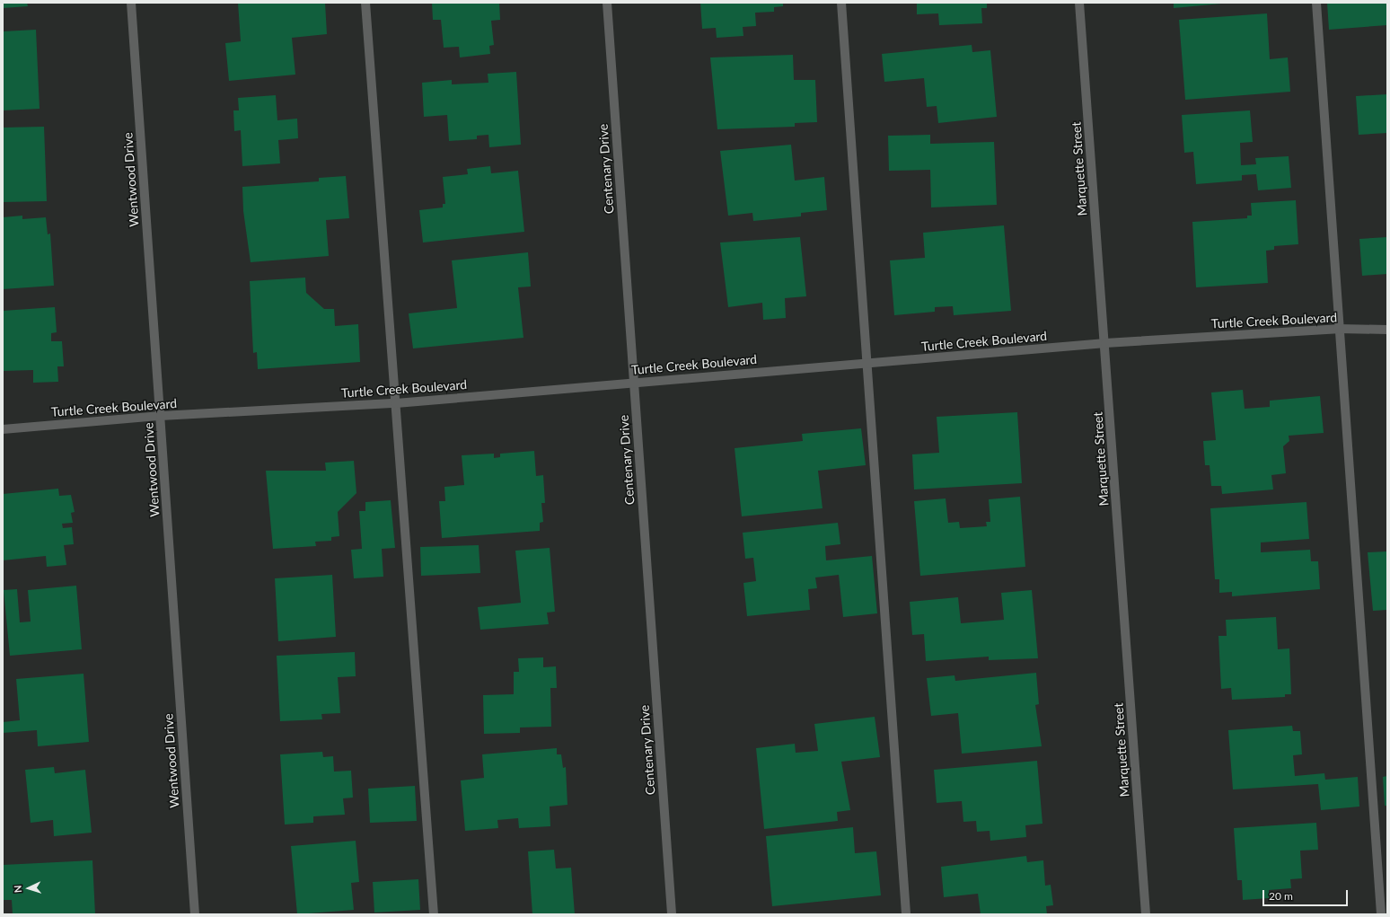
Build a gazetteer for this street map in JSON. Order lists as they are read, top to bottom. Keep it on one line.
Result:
{"streets":{"street":["Centenary Drive","Marquette Street","Wentwood Drive","Turtle Creek Boulevard"]},"crossings":[["Centenary Drive","Turtle Creek Boulevard"],["Marquette Street","Turtle Creek Boulevard"],["Wentwood Drive","Turtle Creek Boulevard"]],"scale_bar":"20 m","north":"left"}
